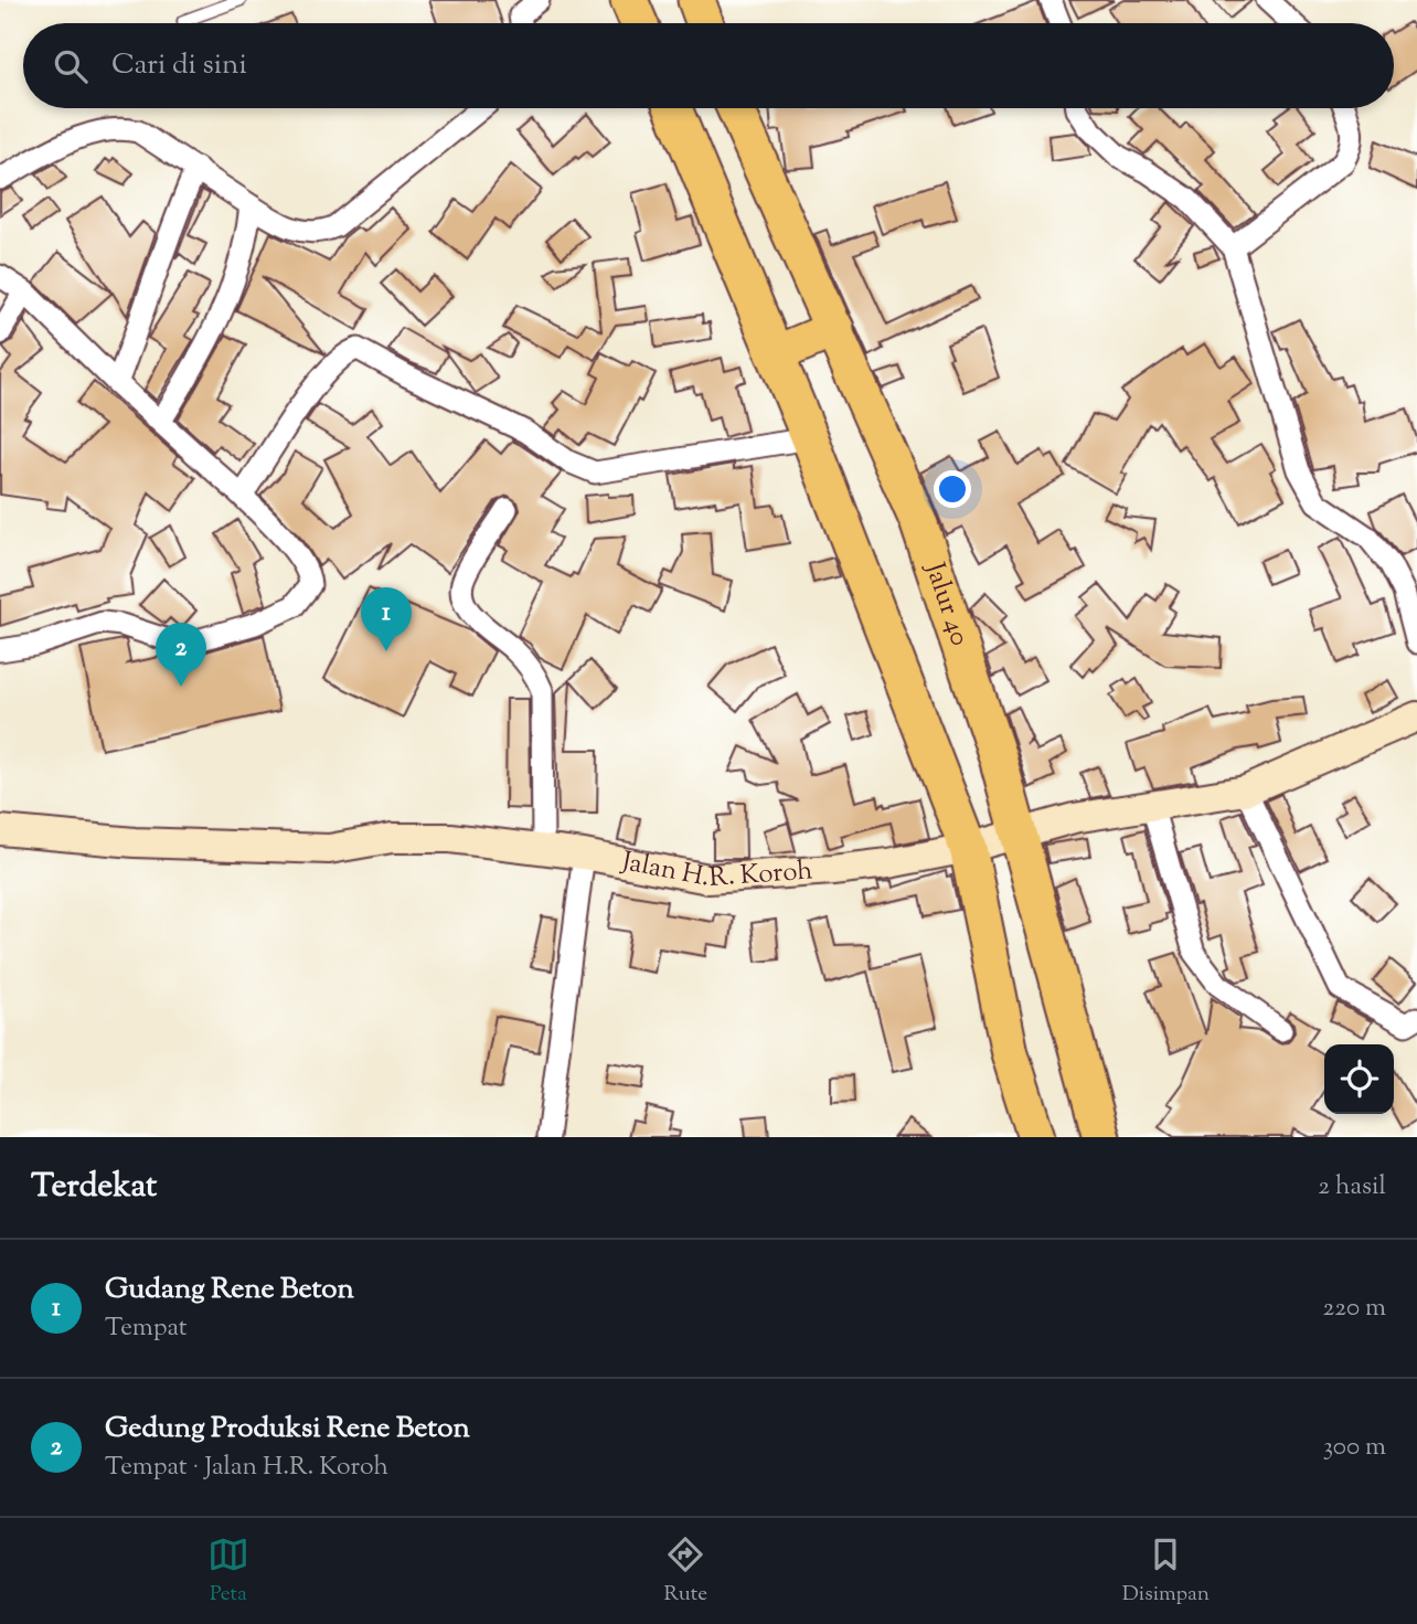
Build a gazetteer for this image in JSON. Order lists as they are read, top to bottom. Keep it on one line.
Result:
{"streets":{"highway":["Jalur 40"],"main road":["Jalan H.R. Koroh"]},"crossings":[["Jalur 40","Jalan H.R. Koroh"]],"page":{"search":"Cari di sini","pins":["1","2"],"heading":["Terdekat","2 hasil"],"list":[{"mark":"1","name":"Gudang Rene Beton","note":"Tempat","value":"220 m"},{"mark":"2","name":"Gedung Produksi Rene Beton","note":"Tempat · Jalan H.R. Koroh","value":"300 m"}],"nav":["Peta","Rute","Disimpan"]}}
